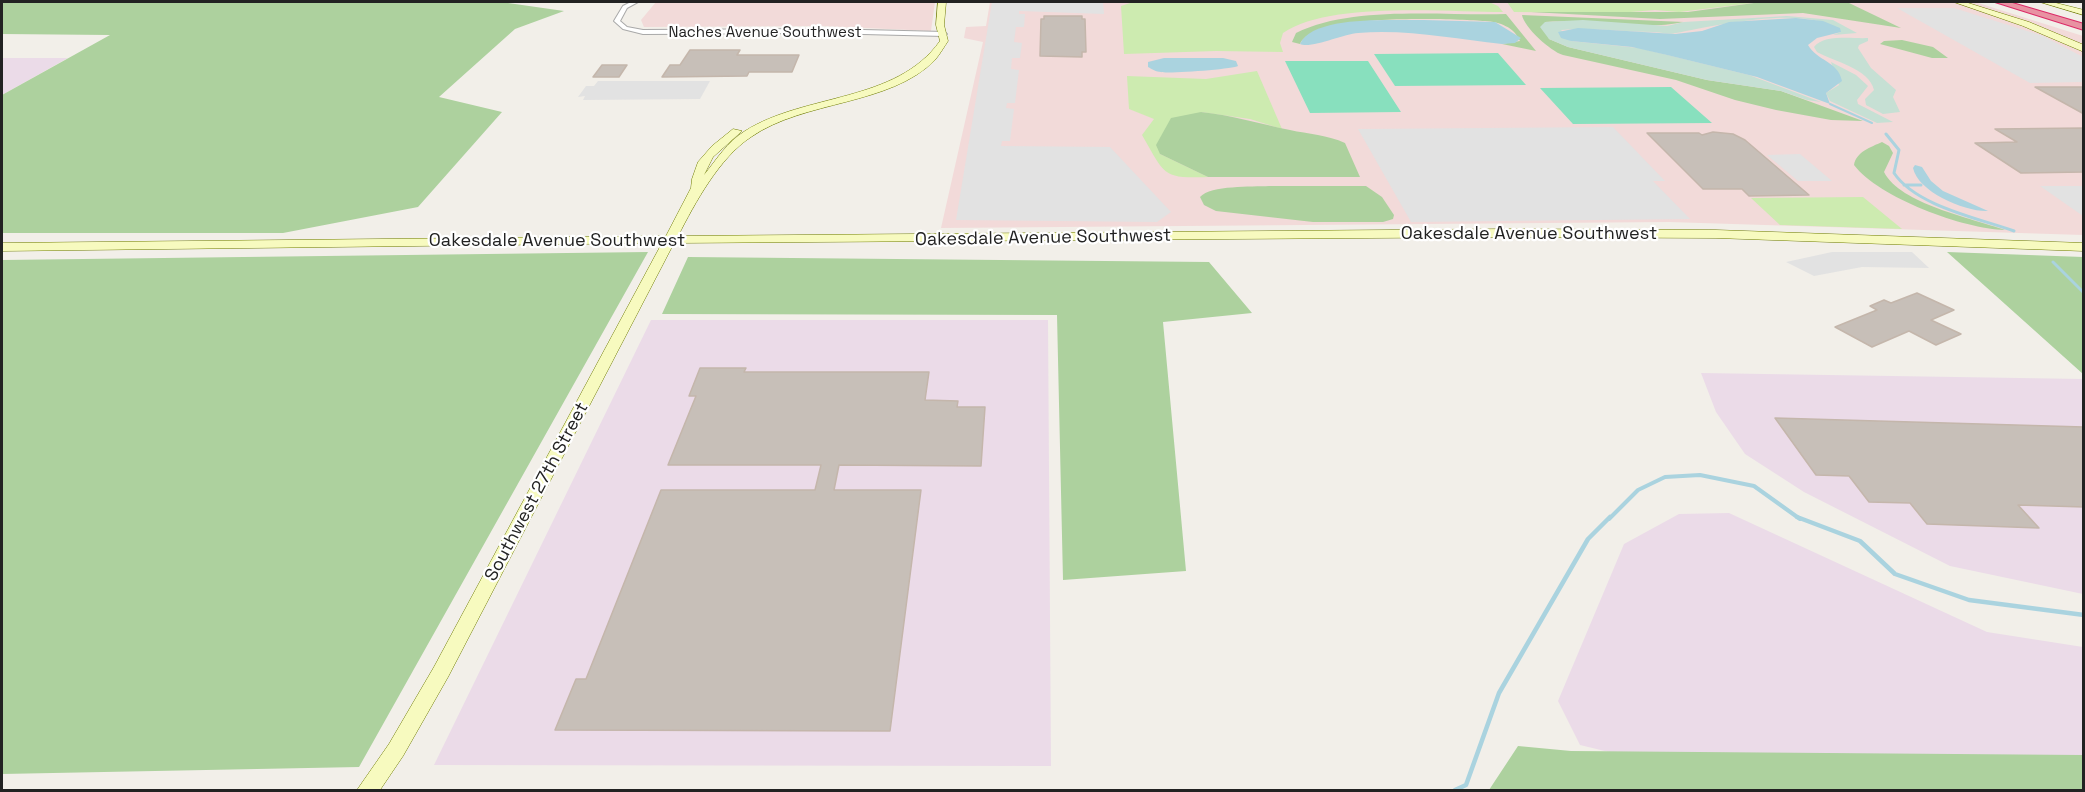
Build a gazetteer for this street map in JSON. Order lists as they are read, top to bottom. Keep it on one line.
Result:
{"streets":{"street":["Naches Avenue Southwest","Oakesdale Avenue Southwest","Southwest 27th Street"]},"crossings":[["Naches Avenue Southwest","Southwest 27th Street"],["Oakesdale Avenue Southwest","Southwest 27th Street"]]}
